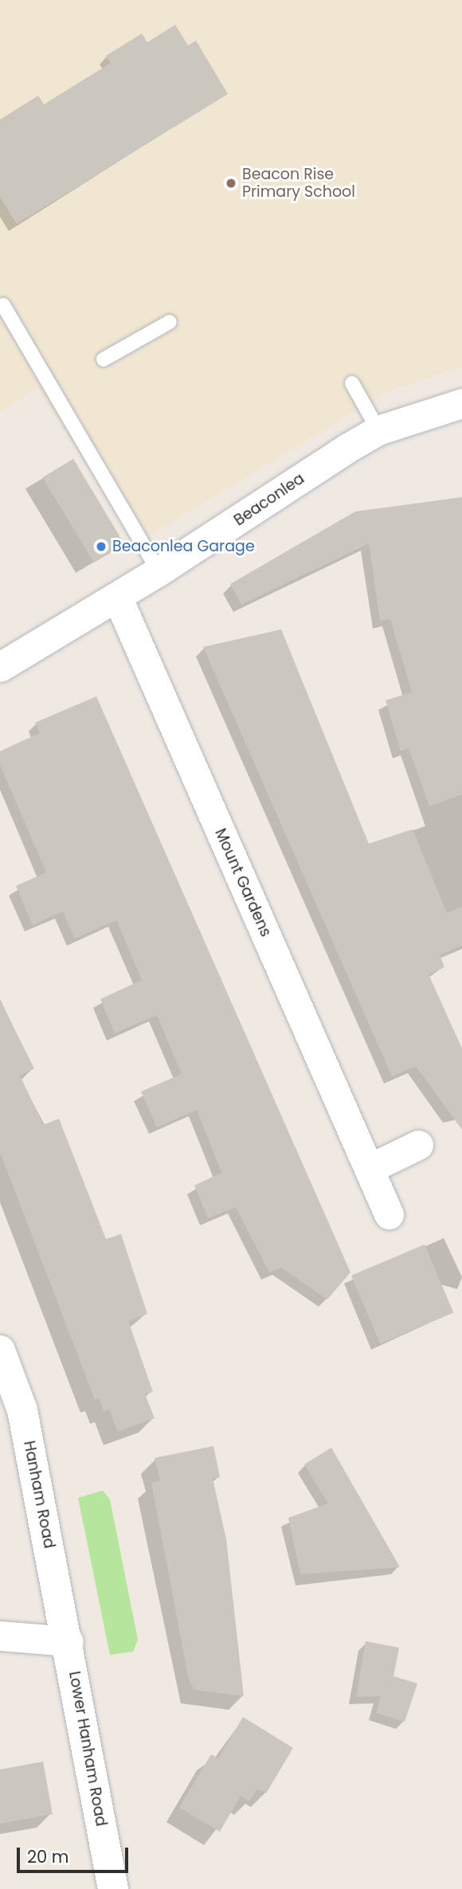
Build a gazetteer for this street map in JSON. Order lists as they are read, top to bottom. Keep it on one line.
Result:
{"streets":{"main road":["Hanham Road","Lower Hanham Road"],"street":["Beaconlea","Mount Gardens"]},"crossings":[["Beaconlea","Mount Gardens"],["Hanham Road","Lower Hanham Road"]],"places":["Beacon Rise Primary School","Beaconlea Garage"],"scale_bar":"20 m"}
